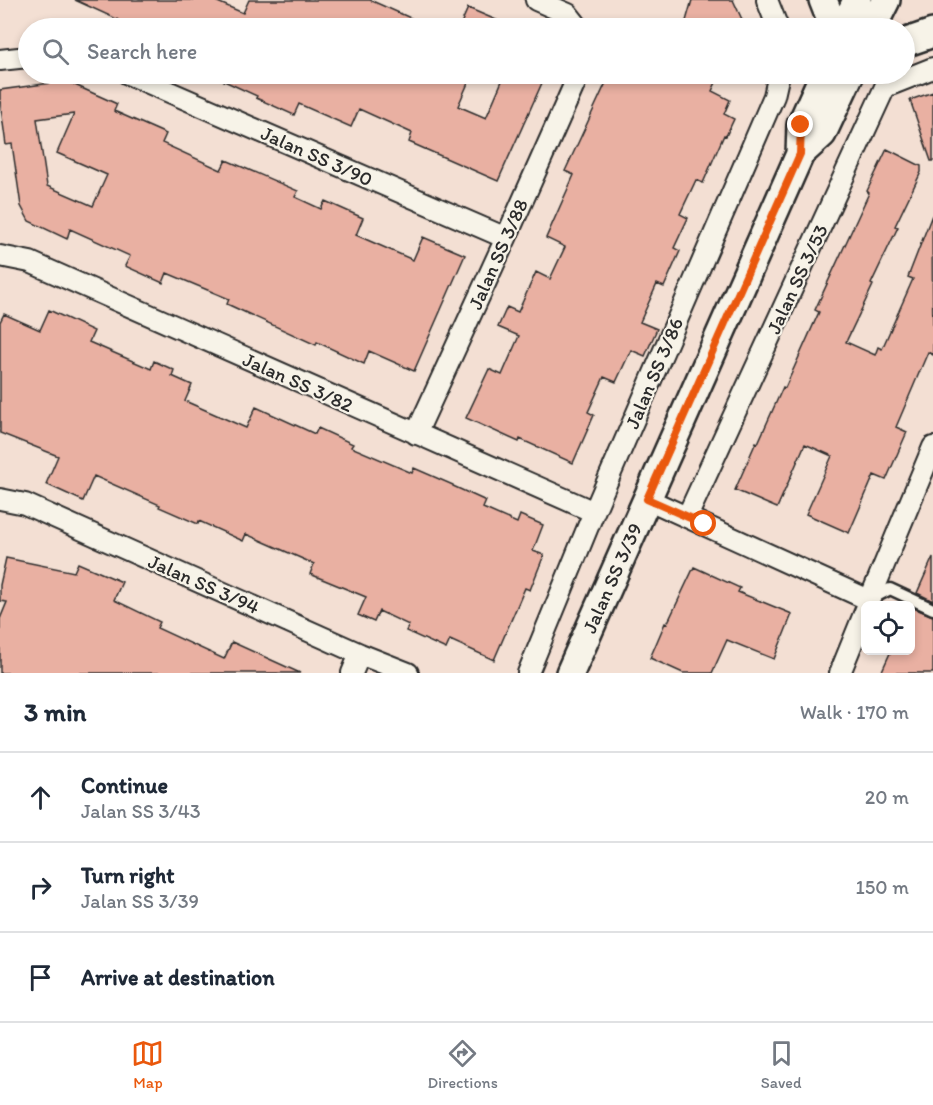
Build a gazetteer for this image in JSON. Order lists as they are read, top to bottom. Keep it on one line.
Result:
{"streets":{"street":["Jalan SS 3/90","Jalan SS 3/88","Jalan SS 3/53","Jalan SS 3/86","Jalan SS 3/82","Jalan SS 3/39","Jalan SS 3/94"]},"crossings":[["Jalan SS 3/90","Jalan SS 3/88"],["Jalan SS 3/88","Jalan SS 3/82"],["Jalan SS 3/86","Jalan SS 3/82"]],"page":{"search":"Search here","heading":["3 min","Walk · 170 m"],"list":[["Continue","Jalan SS 3/43","20 m"],["Turn right","Jalan SS 3/39","150 m"],"Arrive at destination"],"nav":["Map","Directions","Saved"]}}
